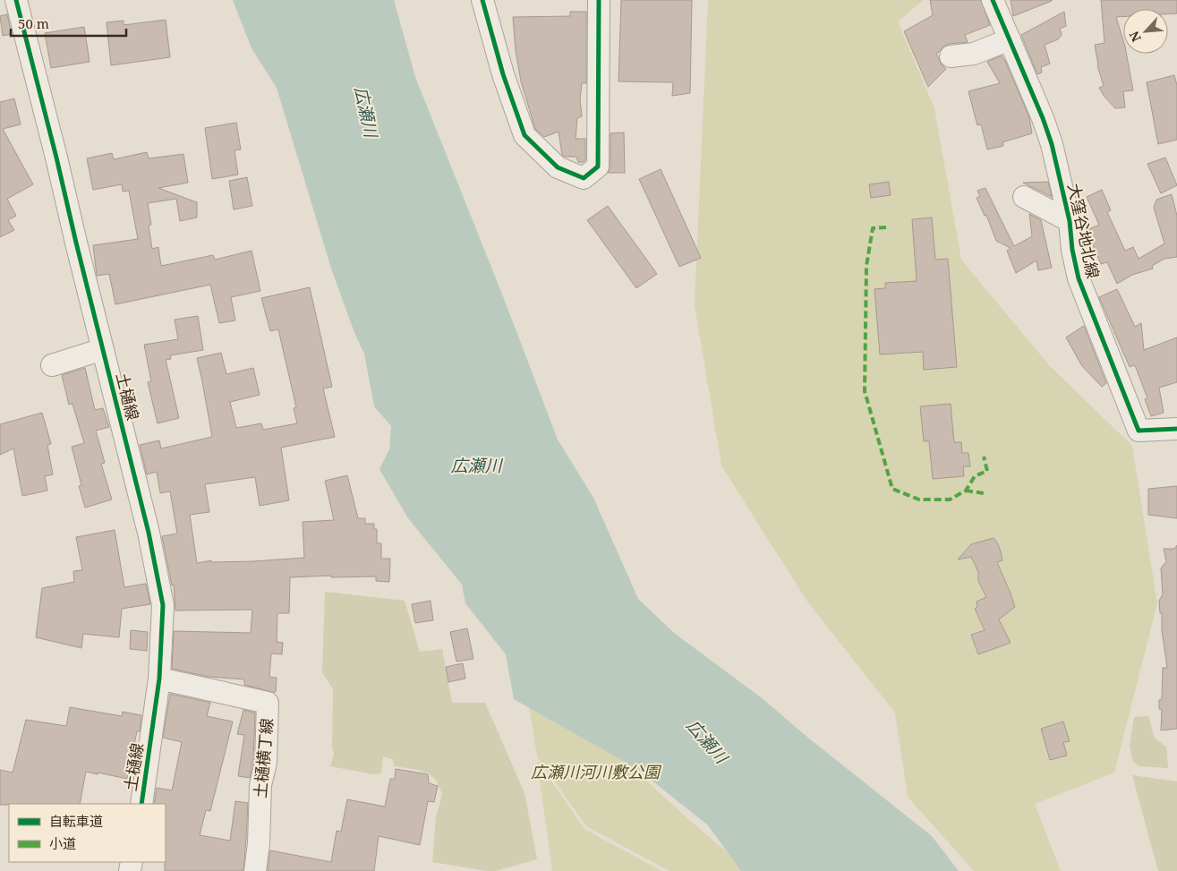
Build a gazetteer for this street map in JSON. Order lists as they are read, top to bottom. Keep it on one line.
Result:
{"streets":{"street":["大窪谷地北線","土樋線","土樋横丁線"]},"crossings":[["土樋線","土樋横丁線"]],"water":["広瀬川"],"parks":["広瀬川河川敷公園"],"legend":["自転車道","小道"],"scale_bar":"50 m","north":"bottom left"}
